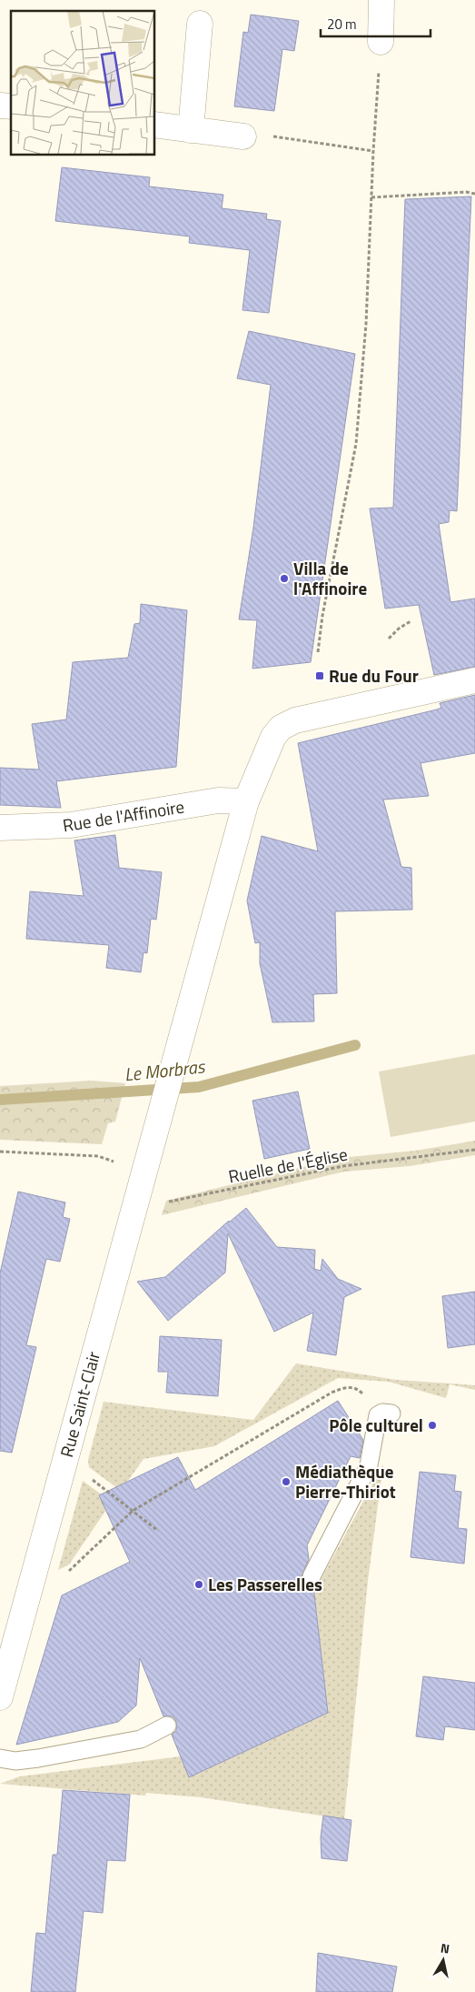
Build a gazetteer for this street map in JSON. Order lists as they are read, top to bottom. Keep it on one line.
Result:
{"streets":{"street":["Rue de l'Affinoire","Rue Saint-Clair"],"path":["Ruelle de l'Église"]},"crossings":[["Rue de l'Affinoire","Rue Saint-Clair"]],"water":["Le Morbras"],"places":{"other":["Villa de l'Affinoire","Pôle culturel","Médiathèque Pierre-Thiriot","Les Passerelles"],"transit":["Rue du Four"]},"scale_bar":"20 m","north":"top"}
